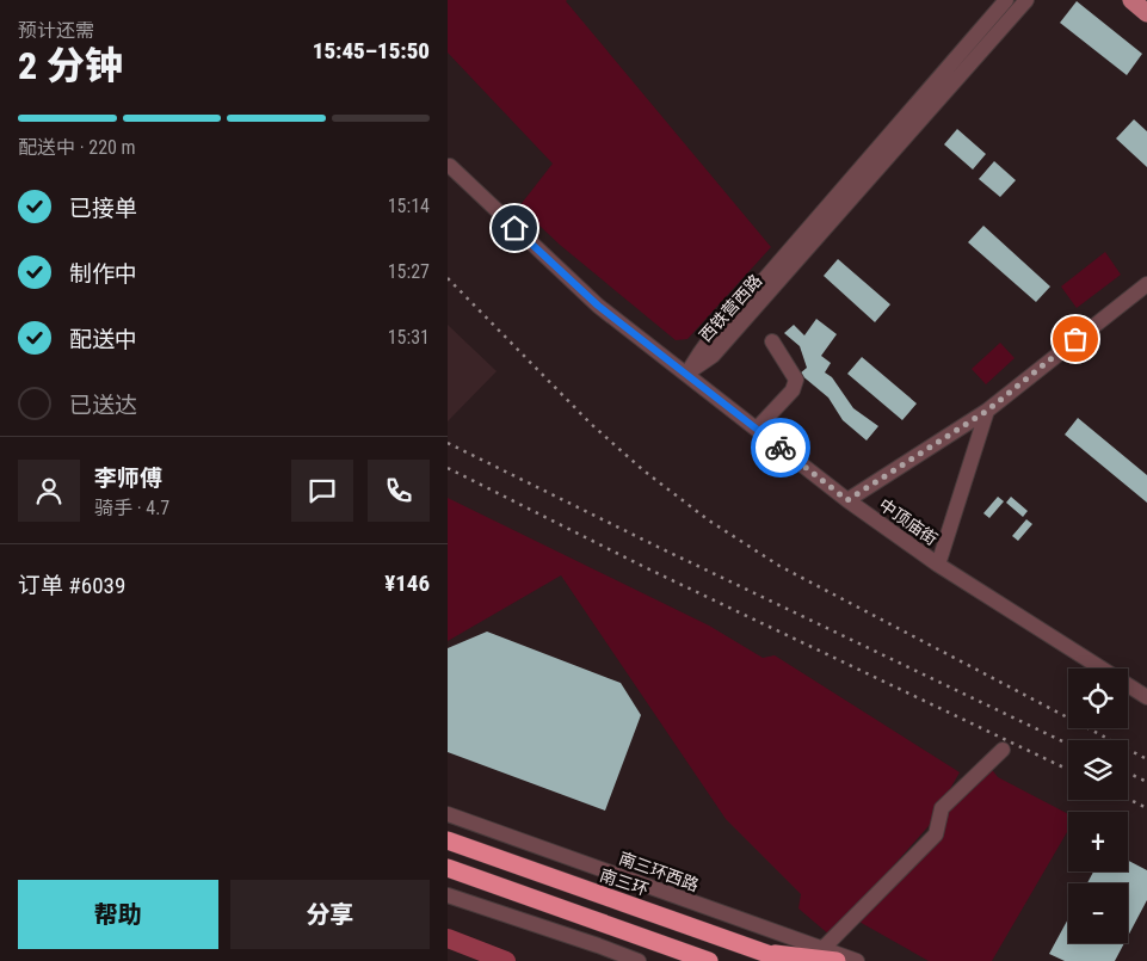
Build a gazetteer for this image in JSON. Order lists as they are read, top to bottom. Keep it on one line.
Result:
{"streets":{"highway":["南三环"],"street":["西铁营西路","中顶庙街","南三环西路"]},"crossings":[["西铁营西路","中顶庙街"]],"page":{"heading":["2 分钟","预计还需","15:45–15:50"],"panel":["李师傅","骑手 · 4.7","订单 #6039","¥146"],"bar":"配送中 · 220 m","list":[["已接单","15:14"],["制作中","15:27"],["配送中","15:31"],"已送达"],"map_buttons":["+","−"],"buttons":["帮助","分享"]}}
